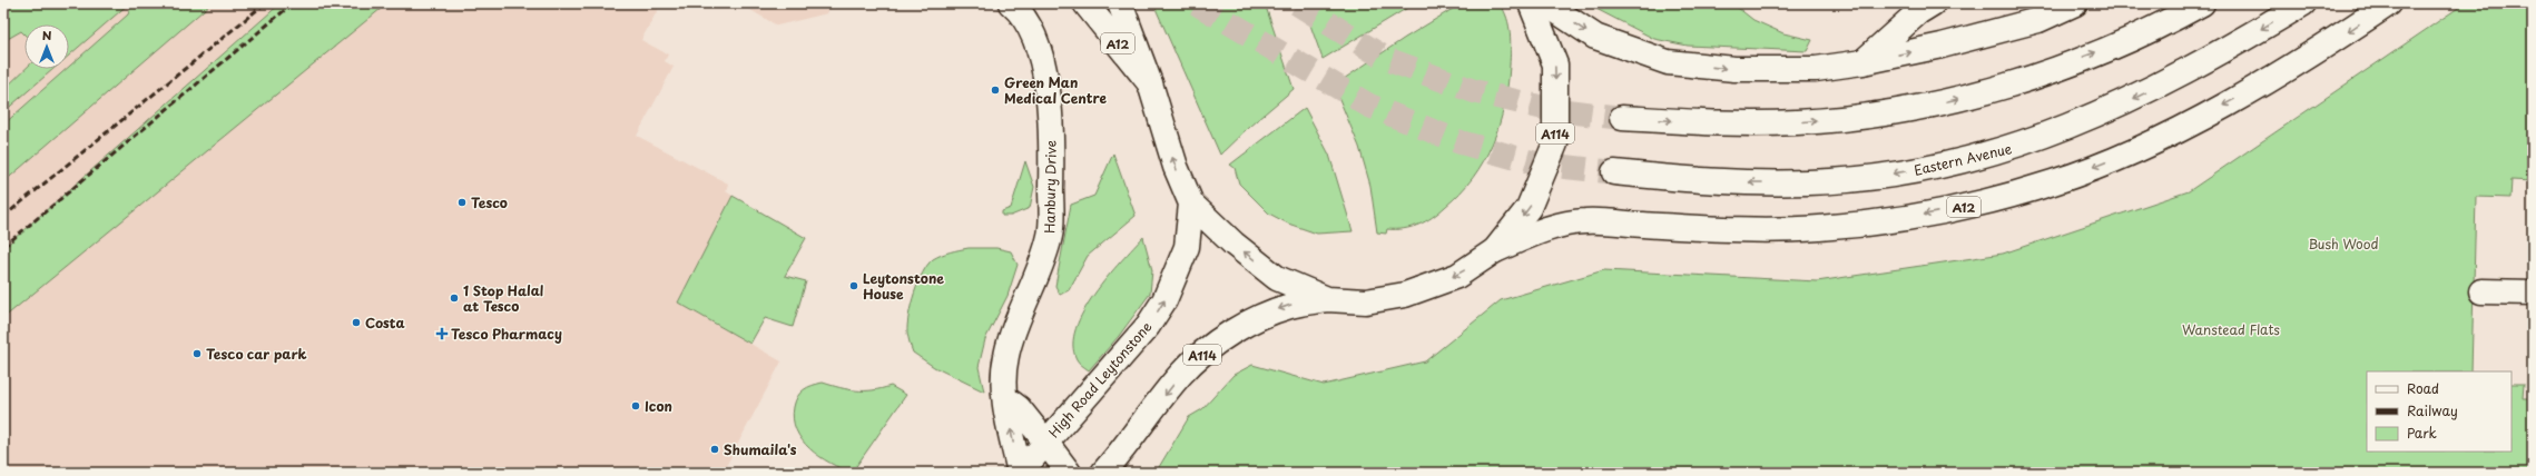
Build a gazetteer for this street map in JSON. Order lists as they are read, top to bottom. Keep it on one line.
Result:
{"streets":{"main road":["A12","A114","Eastern Avenue","Hanbury Drive","High Road Leytonstone"]},"crossings":[["A12","A114"],["A114","High Road Leytonstone"],["Hanbury Drive","High Road Leytonstone"]],"parks":["Bush Wood","Wanstead Flats"],"places":{"other":["Green Man Medical Centre","Tesco","Leytonstone House","1 Stop Halal at Tesco","Costa","Tesco car park","Icon","Shumaila's"],"health":["Tesco Pharmacy"]},"legend":["Road","Railway","Park"],"north":"top"}
